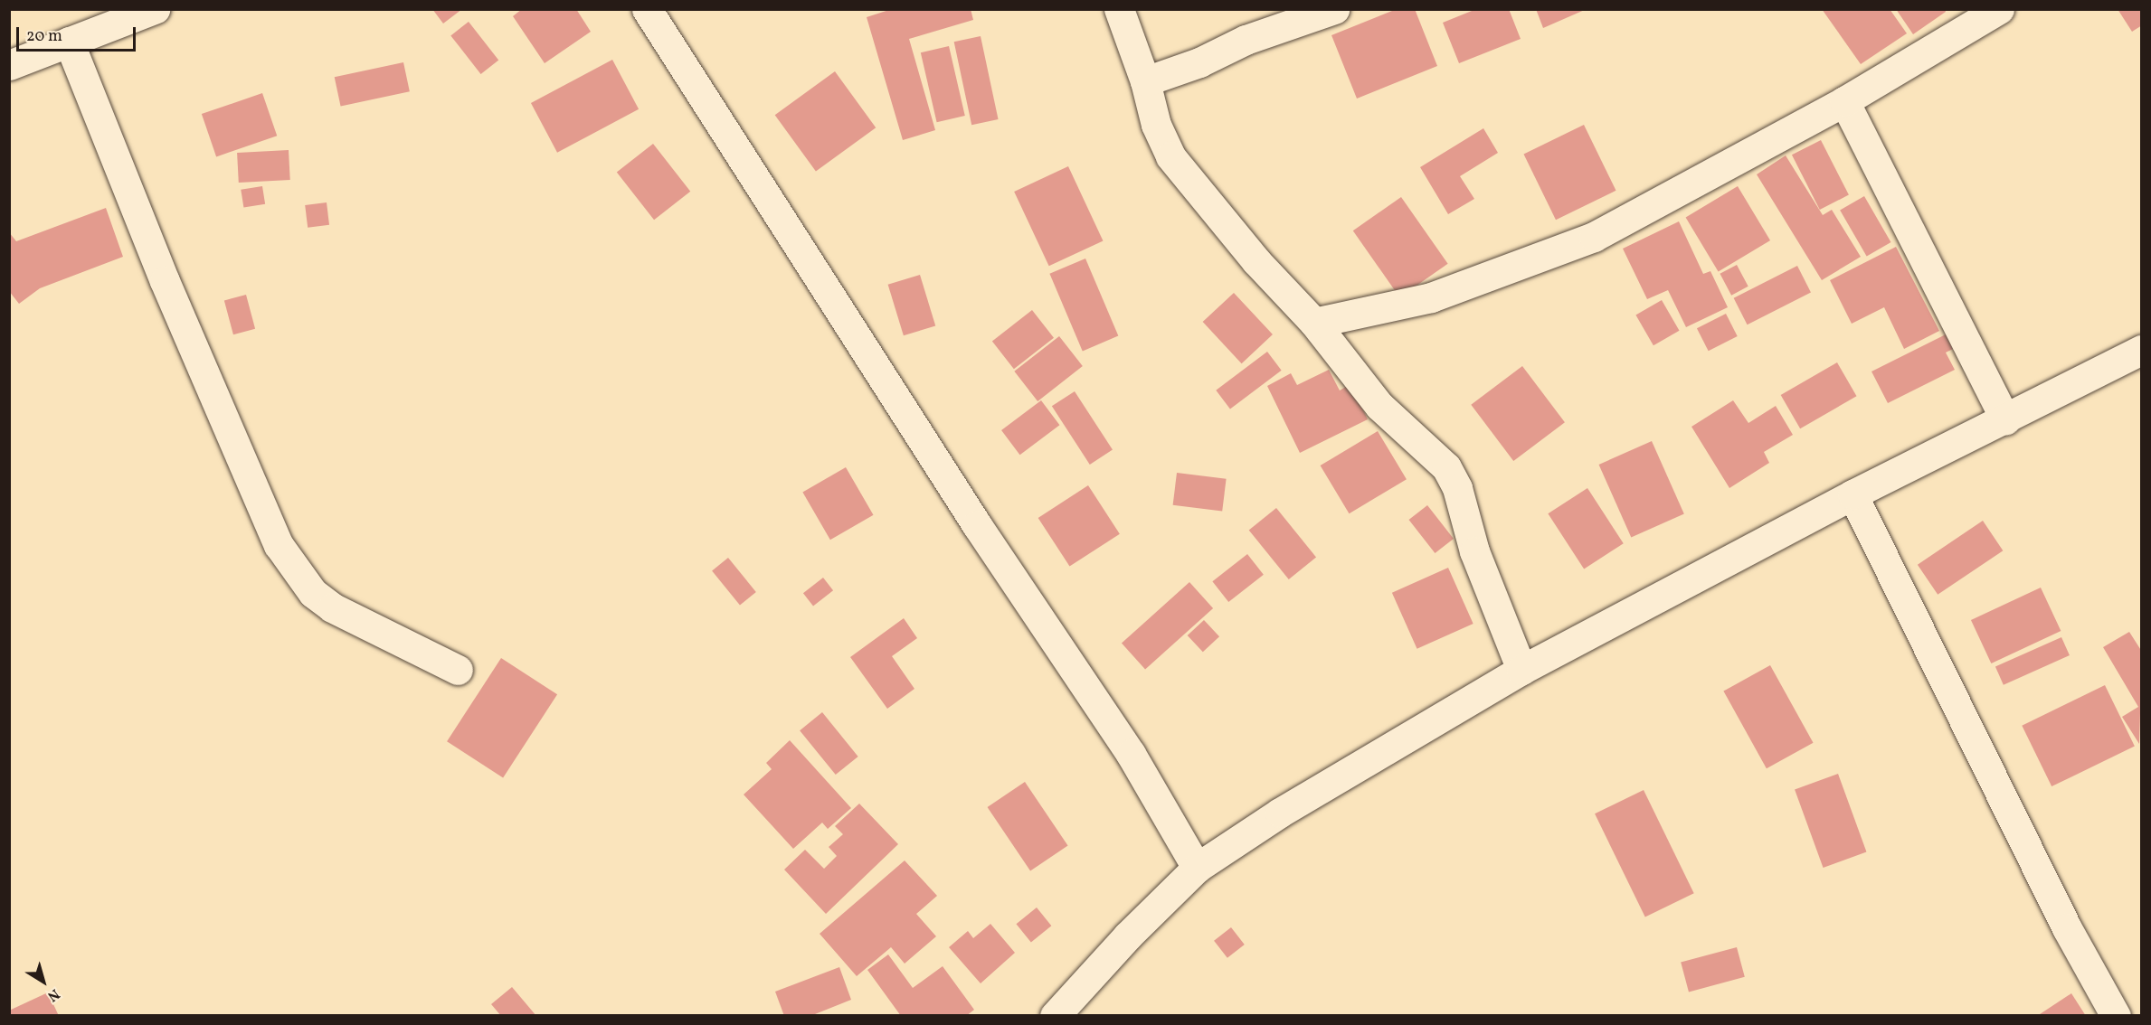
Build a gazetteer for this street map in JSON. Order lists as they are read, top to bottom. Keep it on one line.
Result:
{"scale_bar":"20 m","north":"bottom right"}
